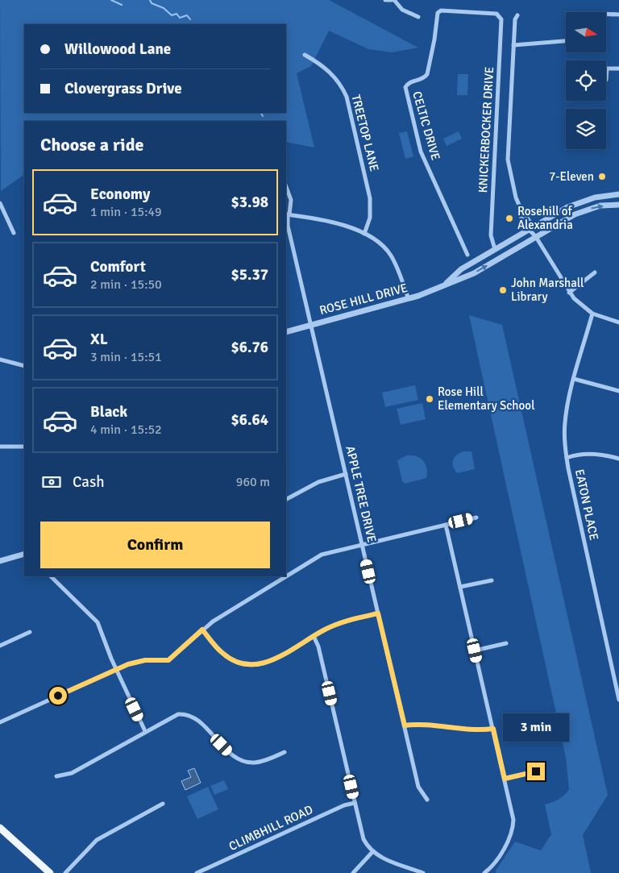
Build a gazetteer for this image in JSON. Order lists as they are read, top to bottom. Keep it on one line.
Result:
{"streets":{"street":["CELTIC DRIVE","KNICKERBOCKER DRIVE","TREETOP LANE","ROSE HILL DRIVE","APPLE TREE DRIVE","EATON PLACE","CLIMBHILL ROAD"]},"crossings":[["CELTIC DRIVE","KNICKERBOCKER DRIVE"],["KNICKERBOCKER DRIVE","ROSE HILL DRIVE"],["ROSE HILL DRIVE","APPLE TREE DRIVE"]],"places":["7-Eleven","Rosehill of Alexandria","John Marshall Library","Rose Hill Elementary School"],"north":"right","page":{"banner":["Willowood Lane","Clovergrass Drive"],"heading":"Choose a ride","list":[{"name":"Economy","note":"1 min · 15:49","value":"$3.98"},{"name":"Comfort","note":"2 min · 15:50","value":"$5.37"},{"name":"XL","note":"3 min · 15:51","value":"$6.76"},{"name":"Black","note":"4 min · 15:52","value":"$6.64"}],"pay":["Cash","960 m"],"buttons":"Confirm","bubble":"3 min"}}
